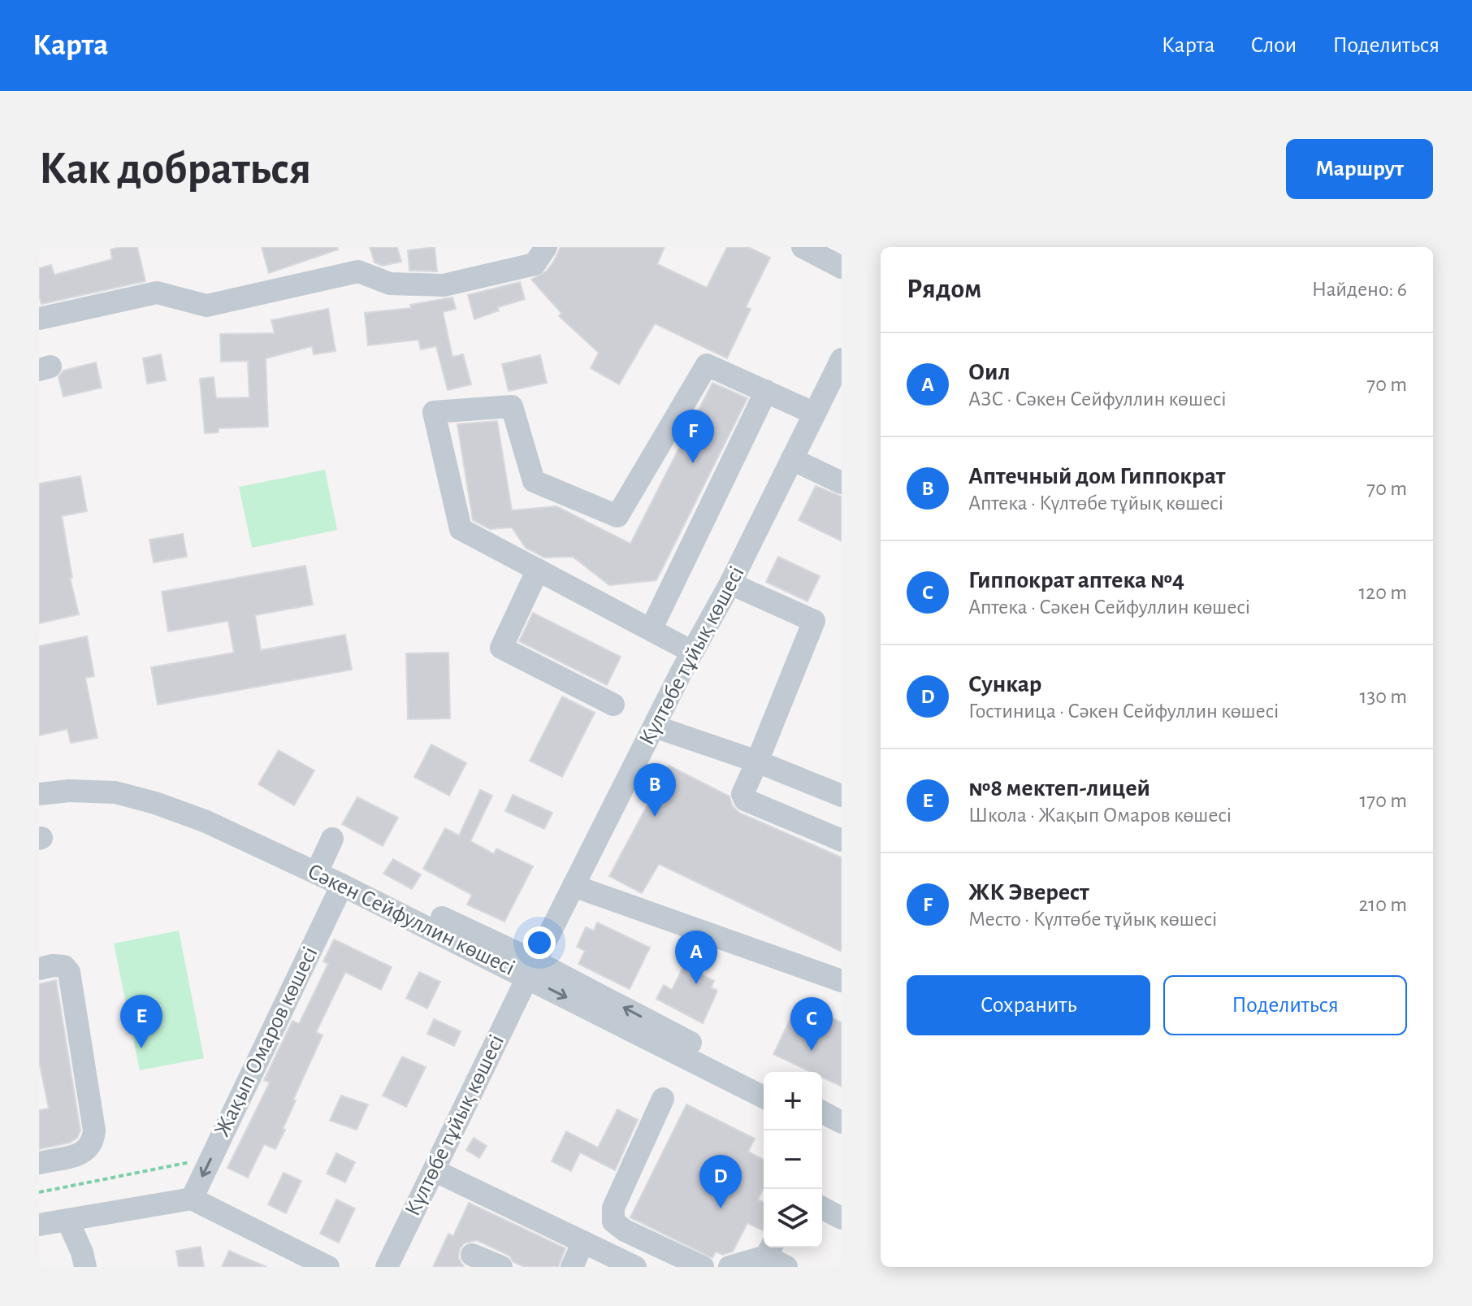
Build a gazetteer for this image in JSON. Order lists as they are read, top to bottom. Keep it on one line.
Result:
{"streets":{"street":["Күлтөбе тұйық көшесі","Сәкен Сейфуллин көшесі","Жақып Омаров көшесі"]},"crossings":[["Күлтөбе тұйық көшесі","Сәкен Сейфуллин көшесі"],["Сәкен Сейфуллин көшесі","Жақып Омаров көшесі"]],"page":{"header":"Карта","nav":["Карта","Слои","Поделиться"],"buttons":["Маршрут",["Сохранить","Поделиться"]],"title":"Как добраться","heading":["Рядом","Найдено: 6"],"list":[{"mark":"A","name":"Оил","note":"АЗС · Сәкен Сейфуллин көшесі","value":"70 m"},{"mark":"B","name":"Аптечный дом Гиппократ","note":"Аптека · Күлтөбе тұйық көшесі","value":"70 m"},{"mark":"C","name":"Гиппократ аптека №4","note":"Аптека · Сәкен Сейфуллин көшесі","value":"120 m"},{"mark":"D","name":"Сункар","note":"Гостиница · Сәкен Сейфуллин көшесі","value":"130 m"},{"mark":"E","name":"№8 мектеп-лицей","note":"Школа · Жақып Омаров көшесі","value":"170 m"},{"mark":"F","name":"ЖК Эверест","note":"Место · Күлтөбе тұйық көшесі","value":"210 m"}],"pins":["F","B","A","E","C","D"],"map_buttons":["+","−"]}}
